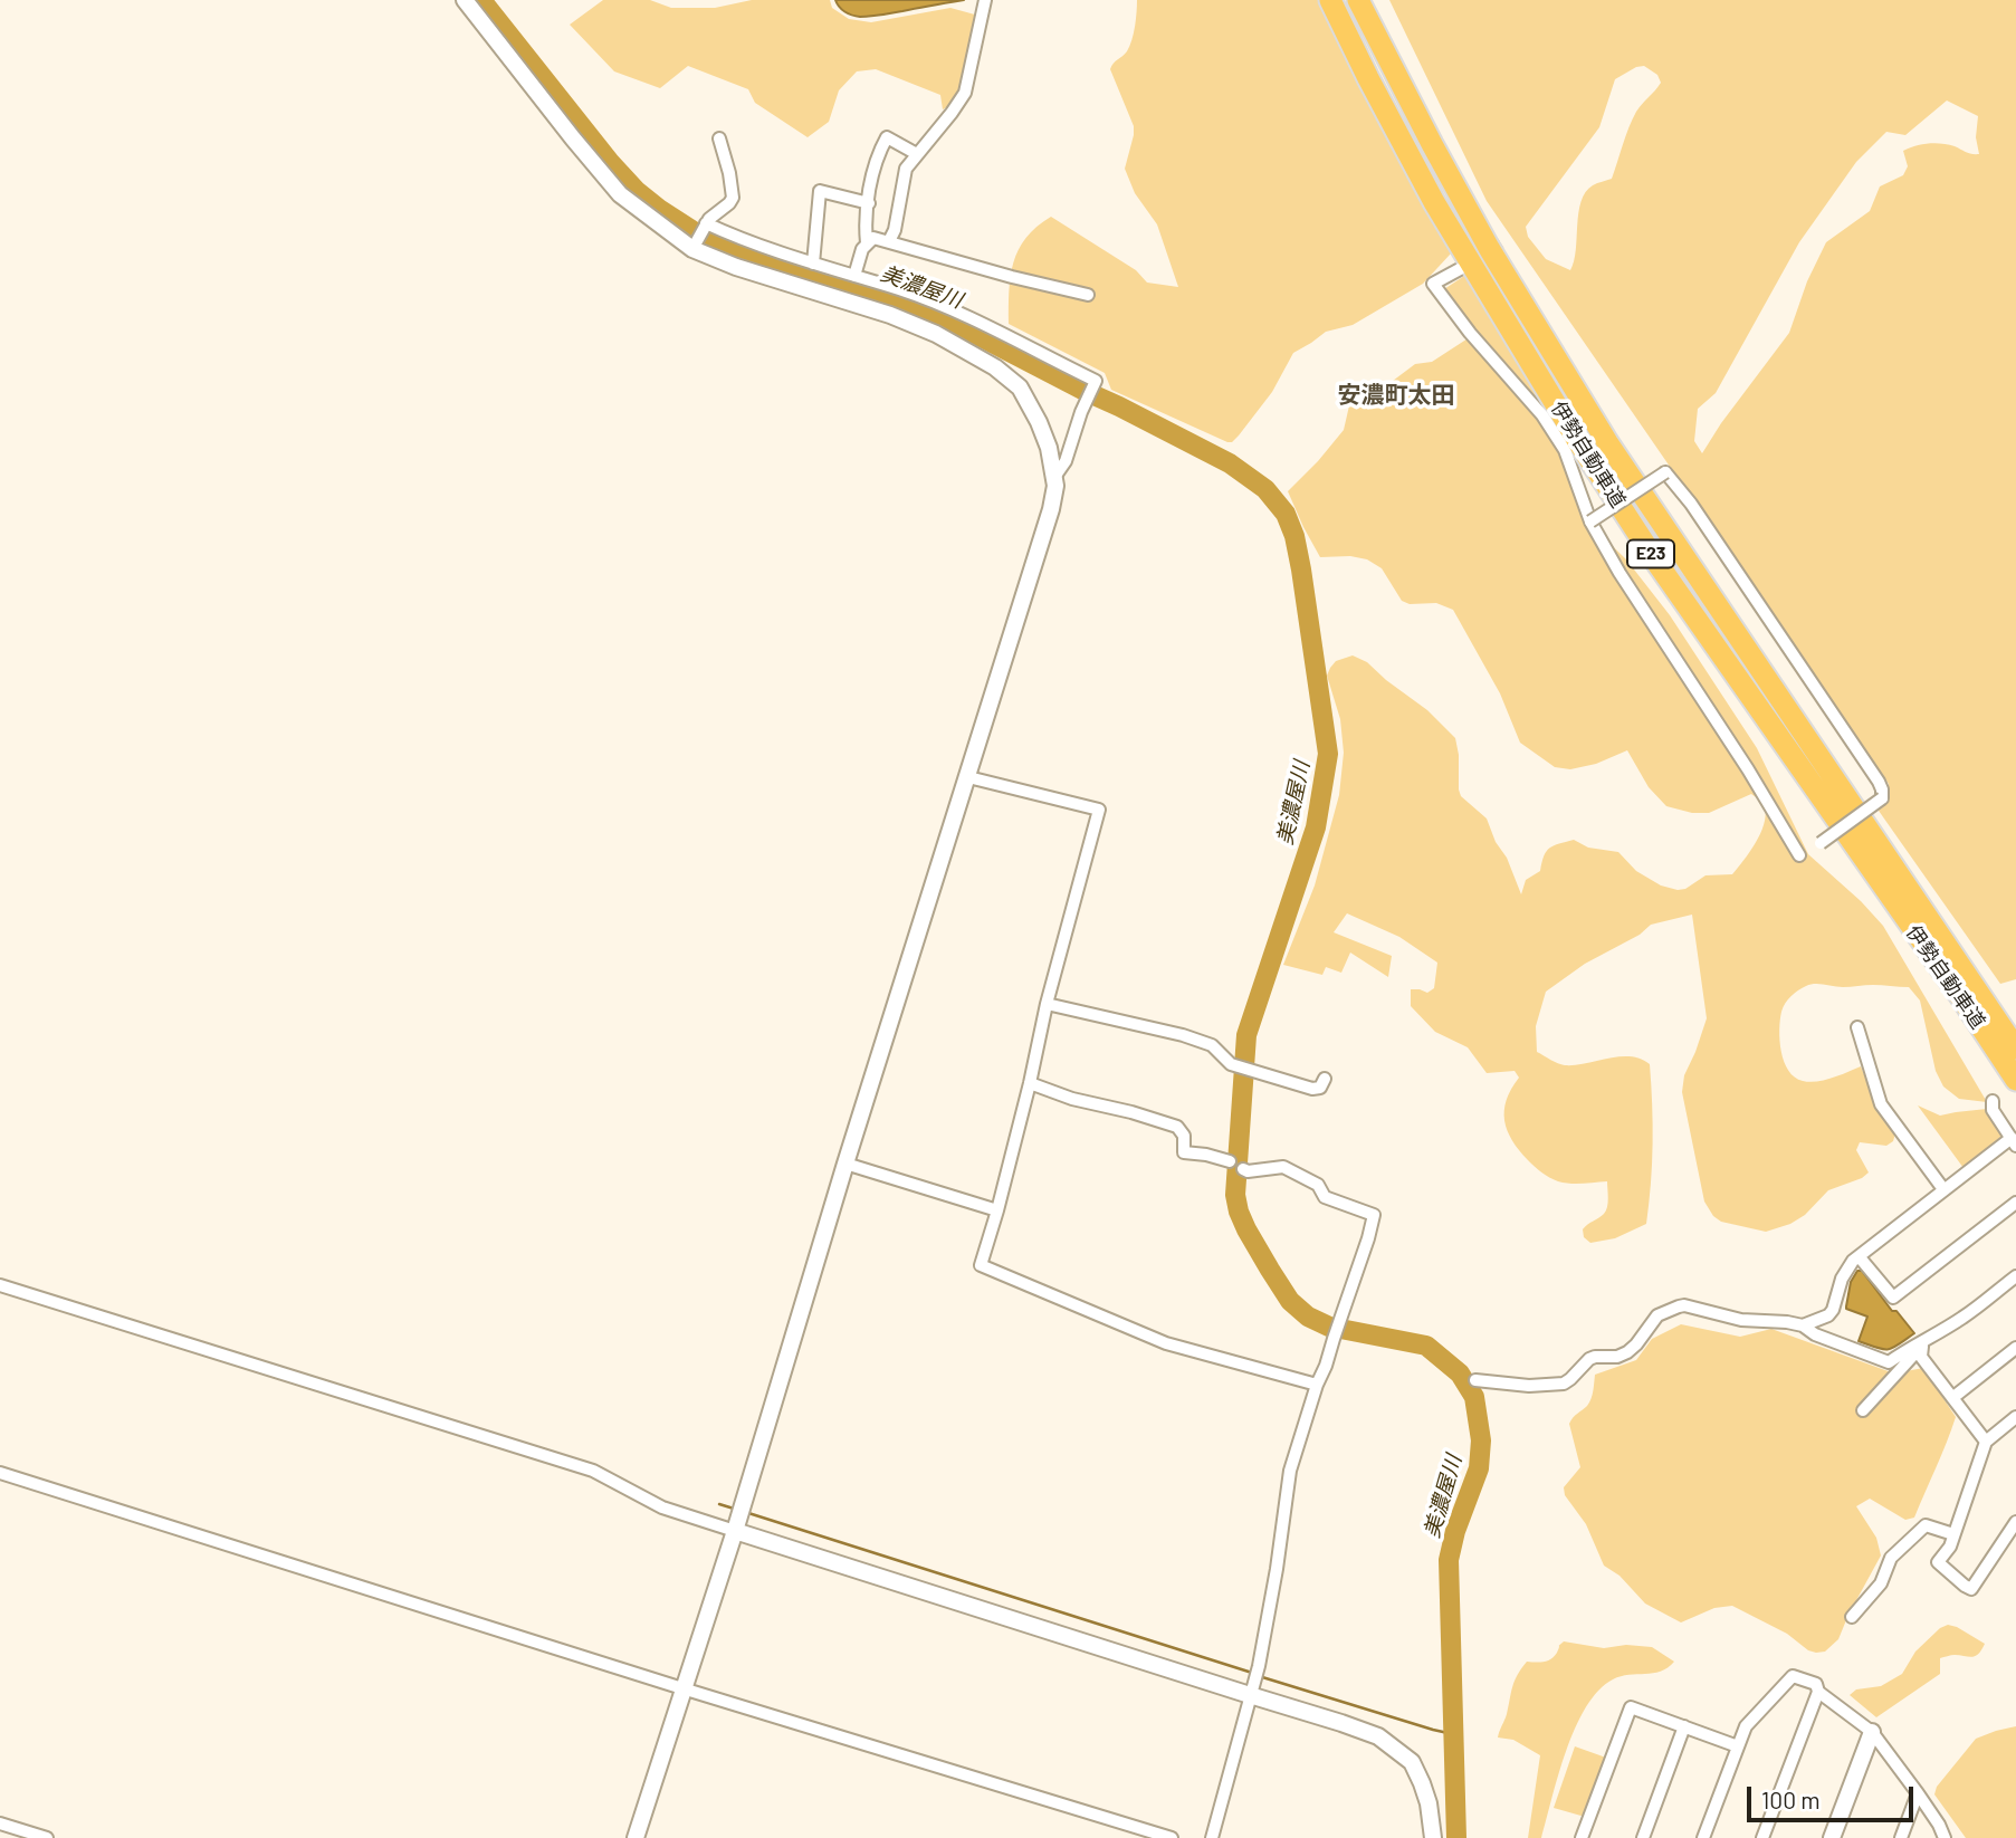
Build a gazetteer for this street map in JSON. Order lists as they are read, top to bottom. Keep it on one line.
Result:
{"streets":{"highway":["伊勢自動車道","E23"]},"districts":["安濃町太田"],"water":["美濃屋川"],"scale_bar":"100 m"}
